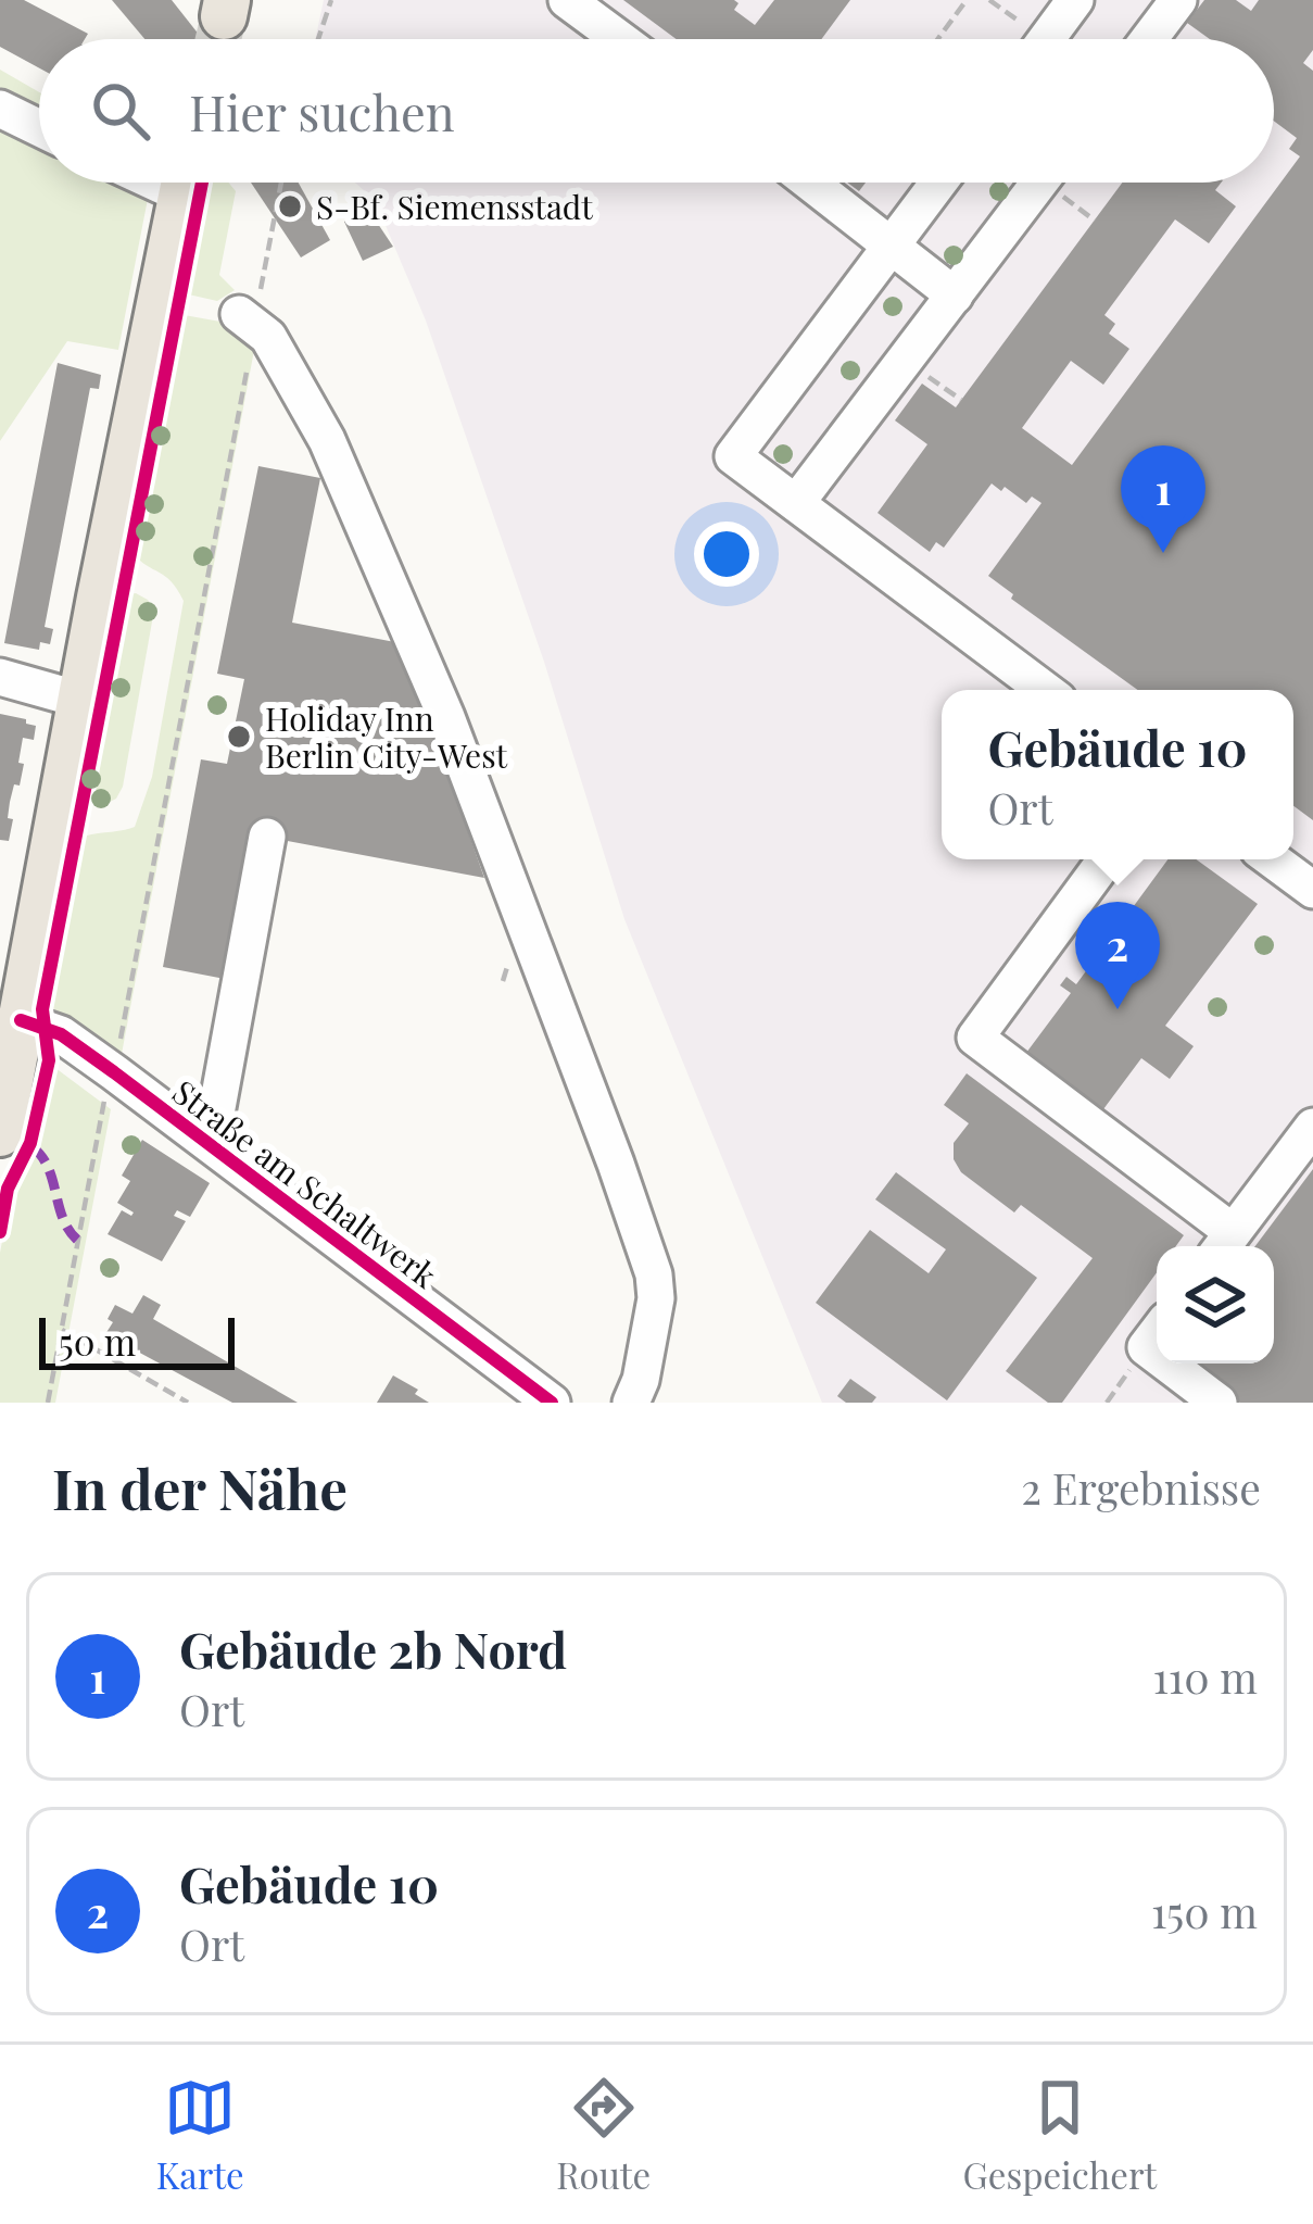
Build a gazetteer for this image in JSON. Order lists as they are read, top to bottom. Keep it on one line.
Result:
{"streets":{"street":["Straße am Schaltwerk"]},"places":["S-Bf. Siemensstadt","Holiday Inn Berlin City-West"],"scale_bar":"50 m","page":{"search":"Hier suchen","pins":["1","2"],"popup":["Gebäude 10","Ort"],"scale":"50 m","heading":["In der Nähe","2 Ergebnisse"],"list":[{"mark":"1","name":"Gebäude 2b Nord","note":"Ort","value":"110 m"},{"mark":"2","name":"Gebäude 10","note":"Ort","value":"150 m"}],"nav":["Karte","Route","Gespeichert"]}}
